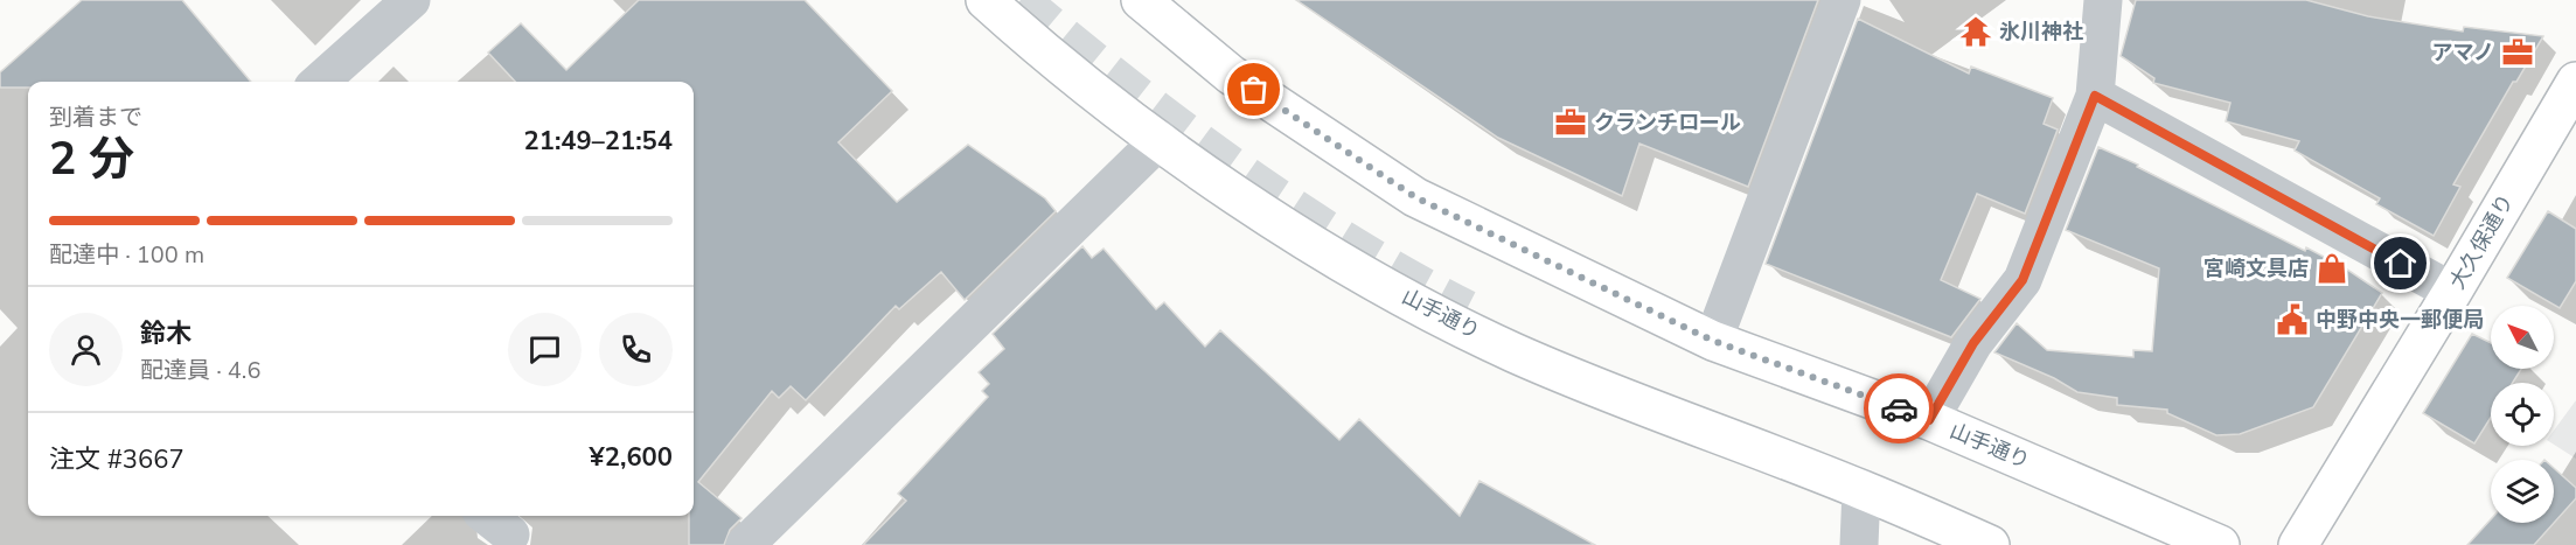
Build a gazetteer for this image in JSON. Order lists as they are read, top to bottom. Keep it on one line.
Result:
{"streets":{"main road":["大久保通り","山手通り"]},"places":{"temple":["氷川神社"],"office":["アマノ","クランチロール"],"shop":["宮崎文具店"],"public building":["中野中央一郵便局"]},"north":"top left","page":{"heading":["2 分","到着まで","21:49–21:54"],"panel":["鈴木","配達員 · 4.6","注文 #3667","¥2,600"],"bar":"配達中 · 100 m"}}
